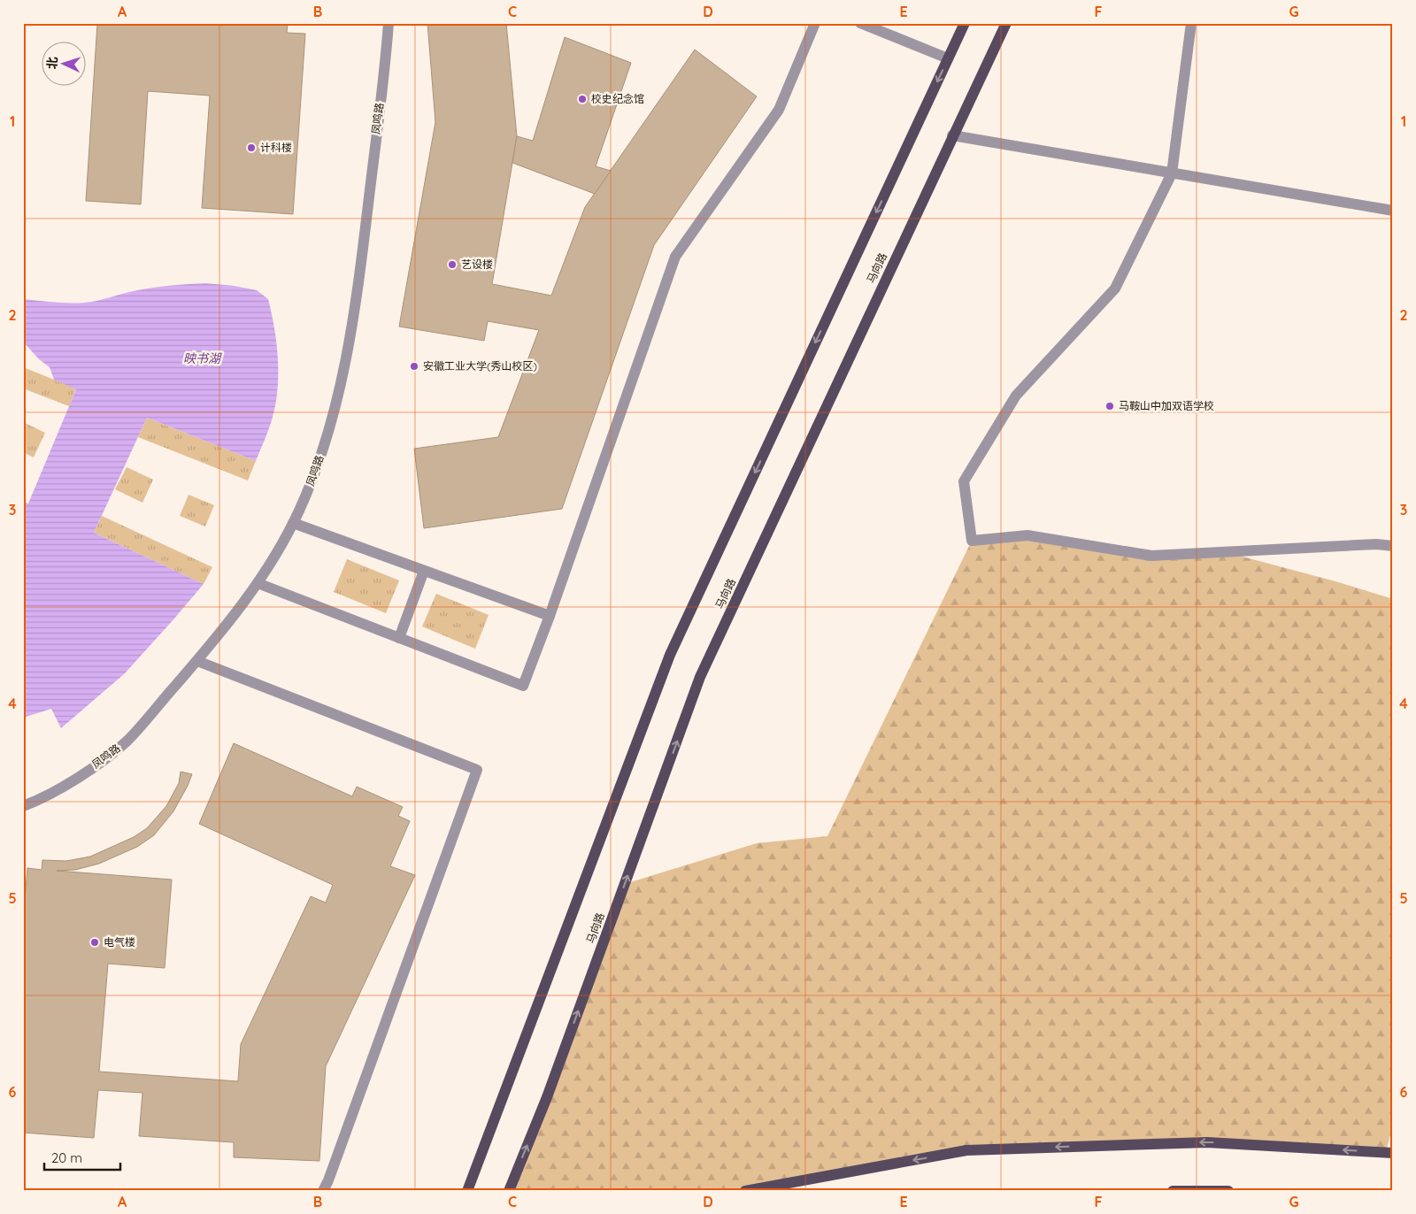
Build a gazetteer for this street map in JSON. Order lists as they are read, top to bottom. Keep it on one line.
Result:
{"streets":{"main road":["马向路"],"street":["凤鸣路"]},"water":["映书湖"],"places":["校史纪念馆","计科楼","艺设楼","安徽工业大学(秀山校区)","马鞍山中加双语学校","电气楼"],"scale_bar":"20 m","north":"left","grid":{"columns":["A","B","C","D","E","F","G"],"rows":["1","2","3","4","5","6"]}}
